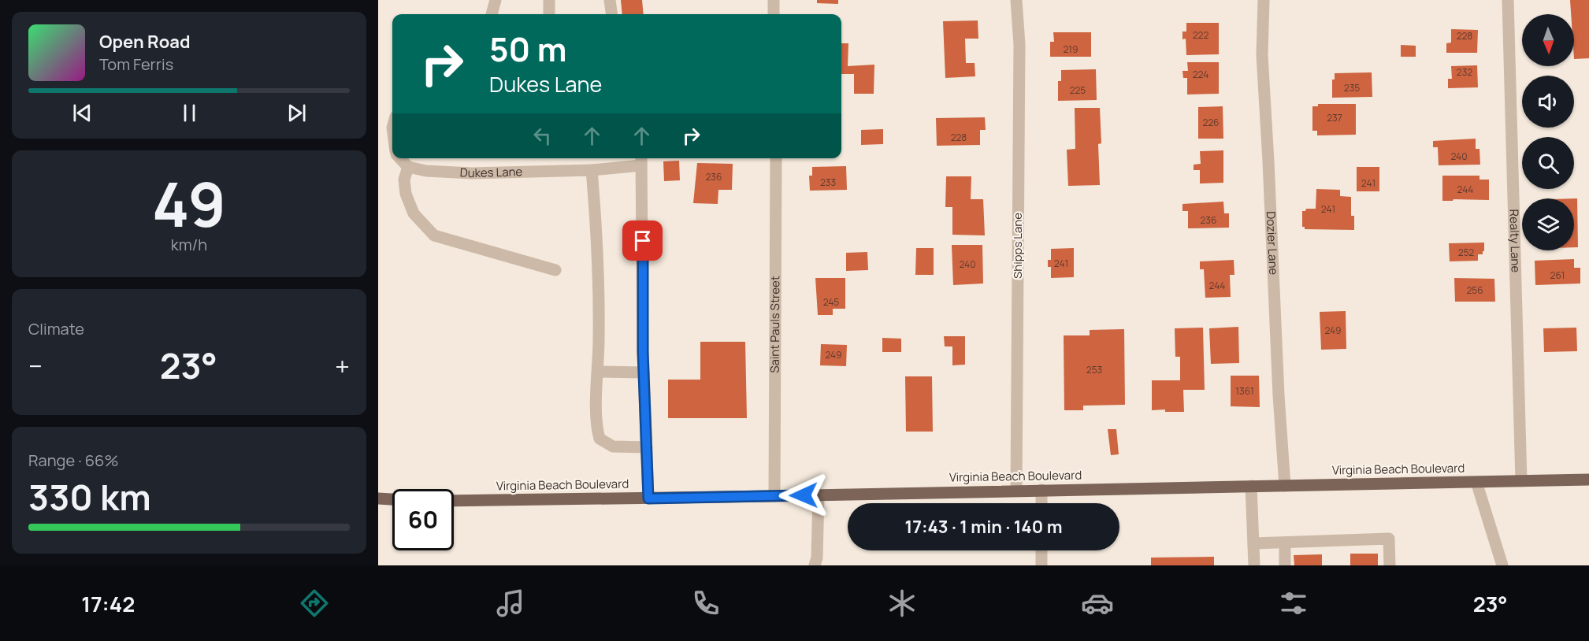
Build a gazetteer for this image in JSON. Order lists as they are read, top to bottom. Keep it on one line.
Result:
{"streets":{"main road":["Virginia Beach Boulevard"],"street":["Dukes Lane","Realty Lane","Dozier Lane","Shipps Lane","Saint Pauls Street"]},"crossings":[["Realty Lane","Virginia Beach Boulevard"],["Dozier Lane","Virginia Beach Boulevard"],["Shipps Lane","Virginia Beach Boulevard"],["Saint Pauls Street","Virginia Beach Boulevard"]],"house_numbers":["222","228","219","232","224","235","225","237","226","228","240","236","233","241","244","241","236","252","241","240","261","244","256","245","249","249","253","1361"],"north":"bottom","page":{"turn":["50 m","Dukes Lane"],"song":["Open Road","Tom Ferris"],"tile":[["49","km/h"],"Climate",["Range · 66%","330 km"]],"heat":["−","23°","+"],"limit":"60","trip":"17:43 · 1 min · 140 m","tabs":["17:42","23°"]}}
